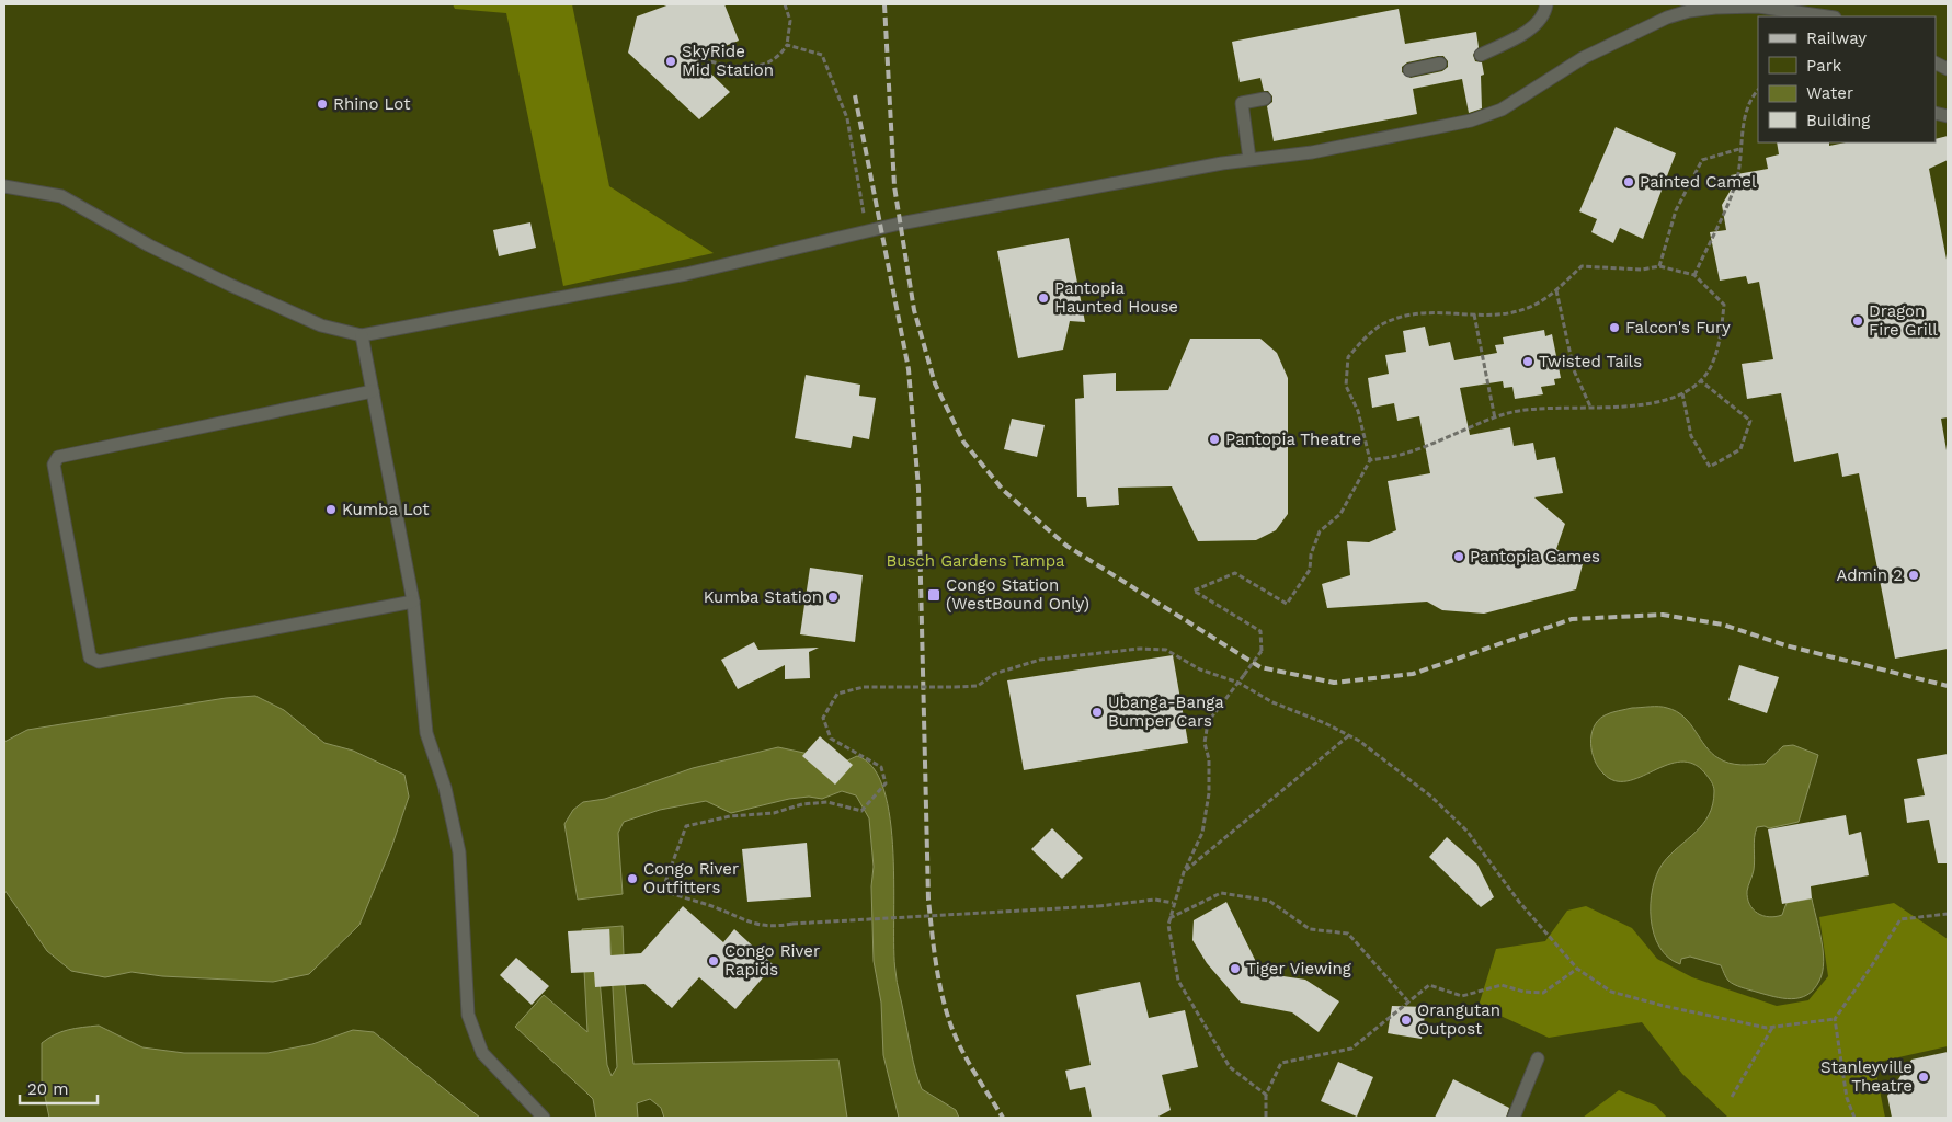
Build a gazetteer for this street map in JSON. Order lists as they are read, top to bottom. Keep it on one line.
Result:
{"parks":["Busch Gardens Tampa"],"places":{"other":["SkyRide Mid Station","Rhino Lot","Painted Camel","Pantopia Haunted House","Dragon Fire Grill","Falcon's Fury","Twisted Tails","Pantopia Theatre","Kumba Lot","Pantopia Games","Admin 2","Kumba Station","Ubanga-Banga Bumper Cars","Congo River Outfitters","Congo River Rapids","Tiger Viewing","Orangutan Outpost","Stanleyville Theatre"],"transit":["Congo Station (WestBound Only)"]},"legend":["Railway","Park","Water","Building"],"scale_bar":"20 m"}
